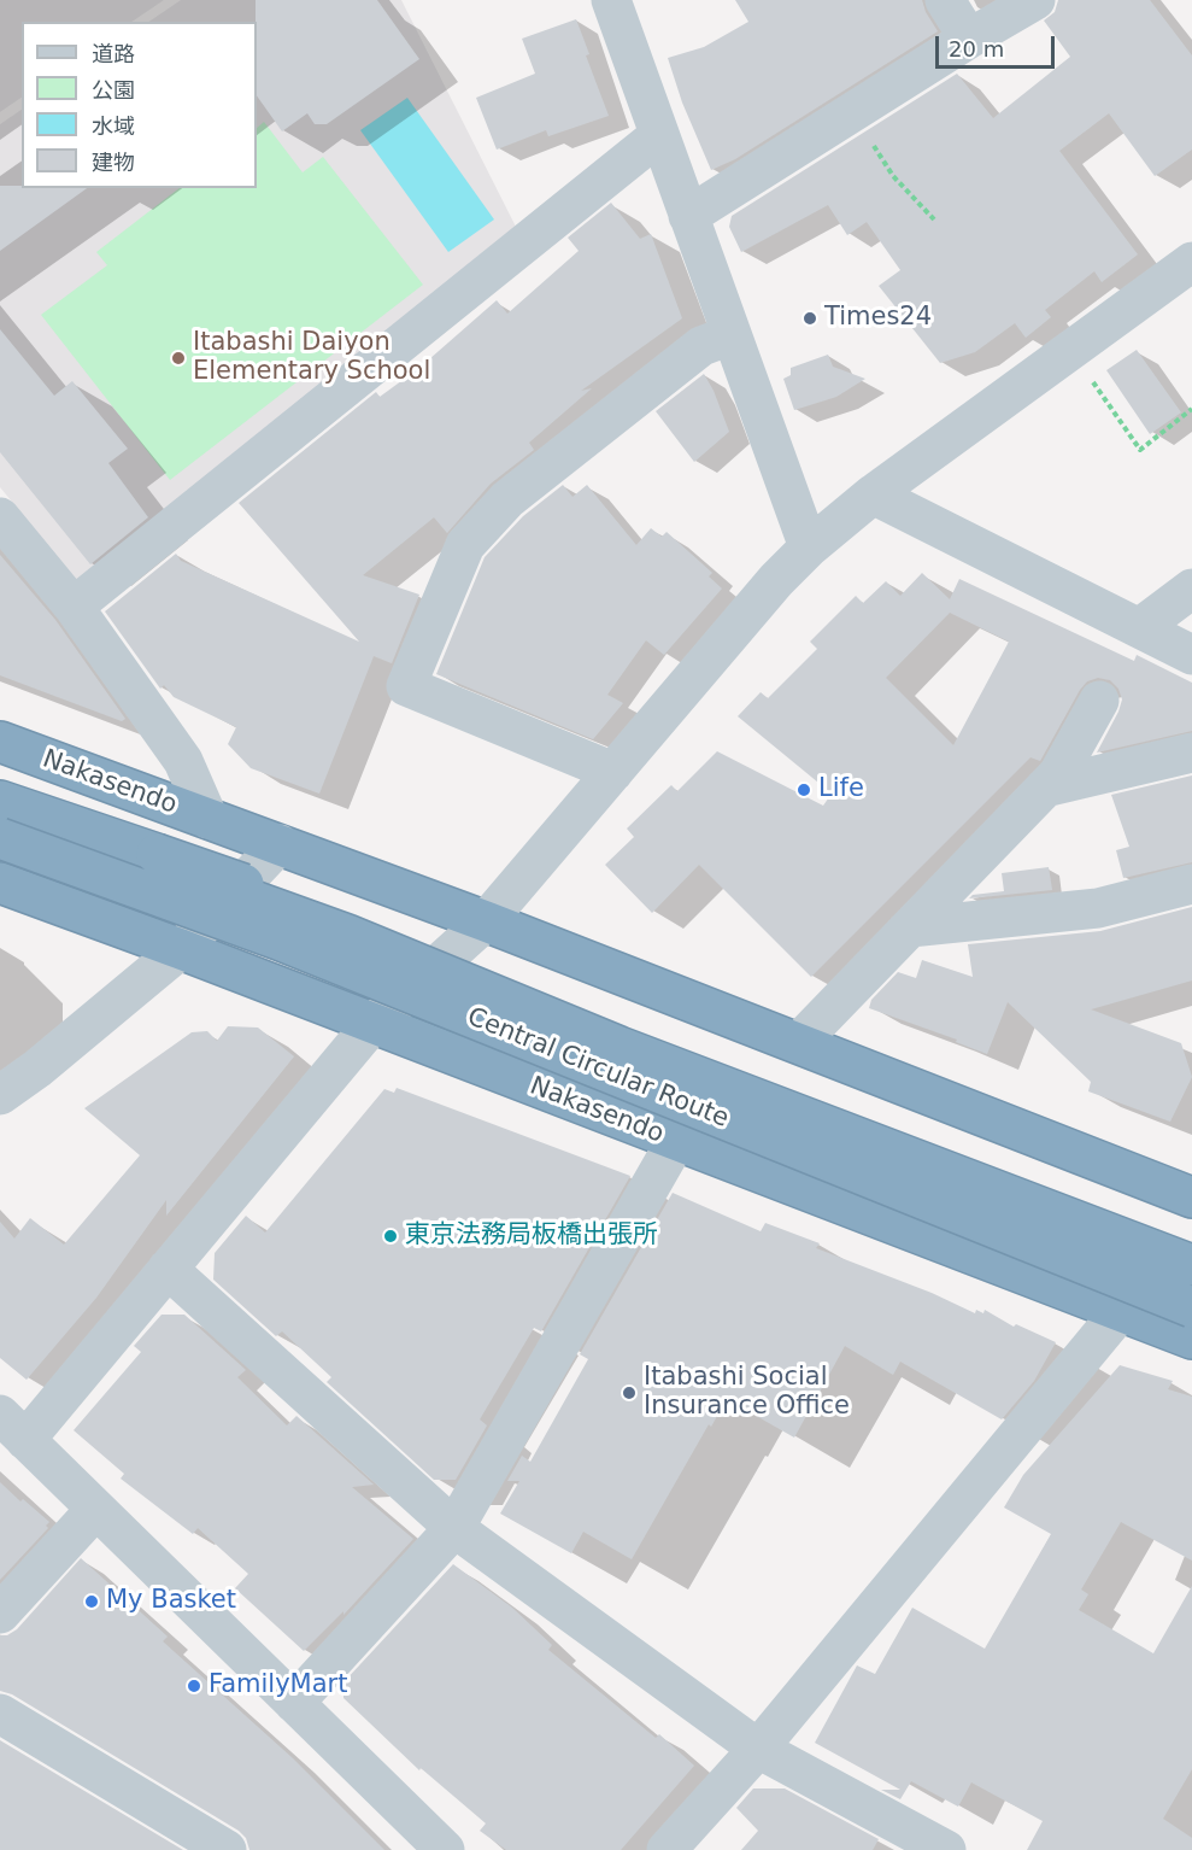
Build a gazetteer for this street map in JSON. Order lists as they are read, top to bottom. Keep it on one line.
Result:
{"streets":{"highway":["Nakasendo","Central Circular Route"]},"places":["Times24","Itabashi Daiyon Elementary School","Life","東京法務局板橋出張所","Itabashi Social Insurance Office","My Basket","FamilyMart"],"legend":["道路","公園","水域","建物"],"scale_bar":"20 m"}
